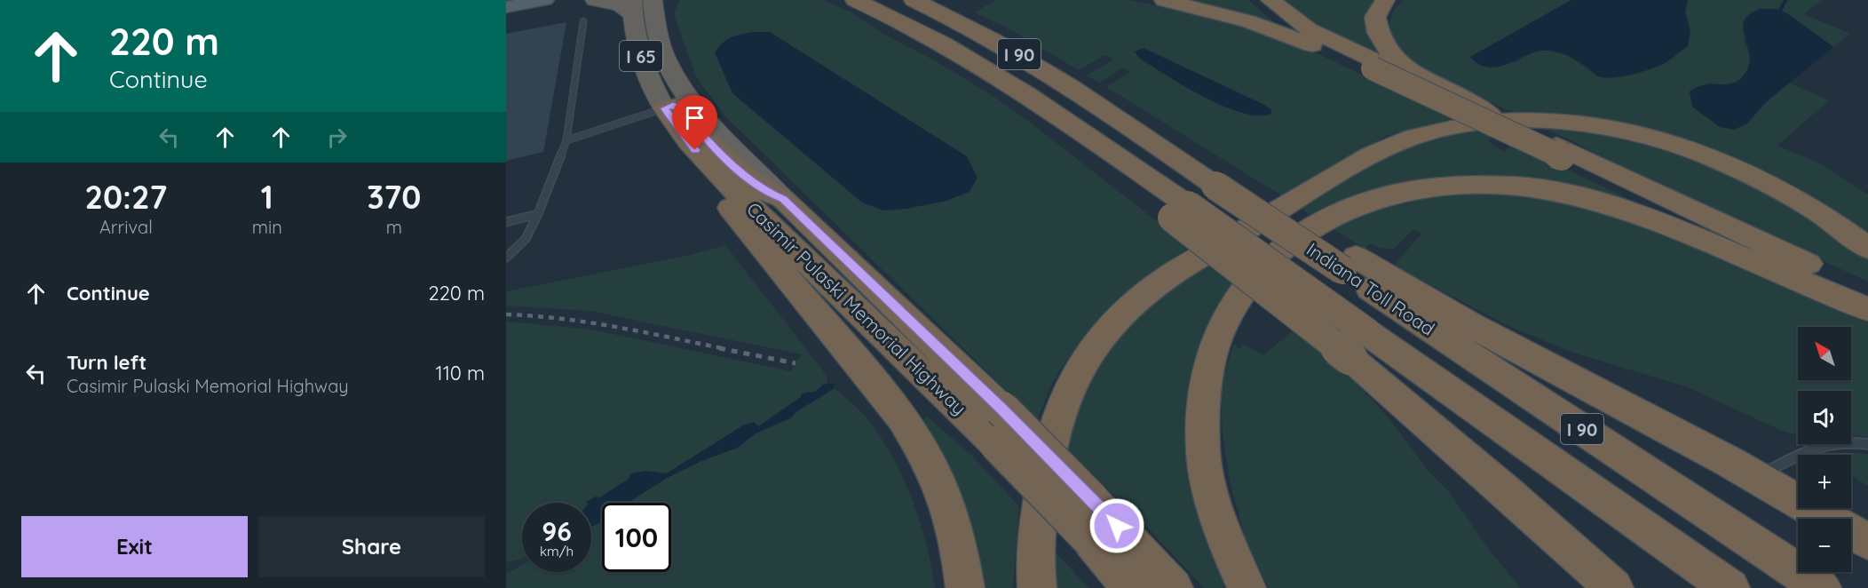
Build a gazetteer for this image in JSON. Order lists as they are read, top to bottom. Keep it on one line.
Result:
{"streets":{"highway":["I 90","I 65","Indiana Toll Road","Casimir Pulaski Memorial Highway"]},"crossings":[["I 90","Indiana Toll Road"]],"north":"top left","page":{"turn":["220 m","Continue"],"eta":["20:27","Arrival","1","min","370","m"],"list":[{"name":"Continue","value":"220 m"},{"name":"Turn left","note":"Casimir Pulaski Memorial Highway","value":"110 m"}],"map_buttons":["+","−"],"speed":"96 km/h","limit":"100","buttons":["Exit","Share"]}}
